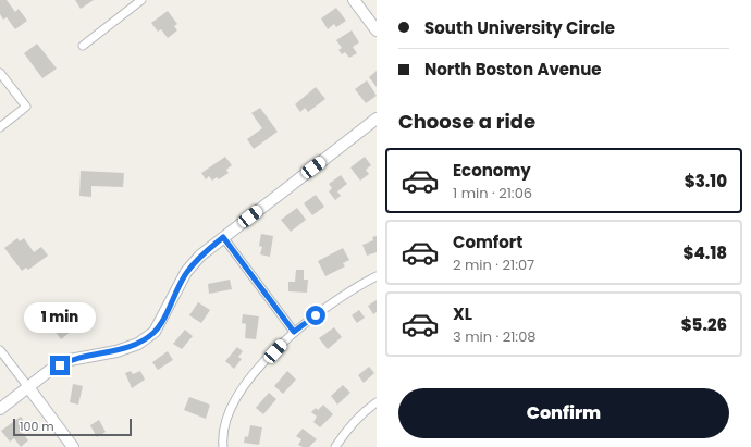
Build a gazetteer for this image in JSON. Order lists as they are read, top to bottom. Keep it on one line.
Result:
{"scale_bar":"100 m","page":{"banner":["South University Circle","North Boston Avenue"],"heading":"Choose a ride","list":[{"name":"Economy","note":"1 min · 21:06","value":"$3.10"},{"name":"Comfort","note":"2 min · 21:07","value":"$4.18"},{"name":"XL","note":"3 min · 21:08","value":"$5.26"}],"bubble":"1 min","buttons":"Confirm","scale":"100 m"}}
